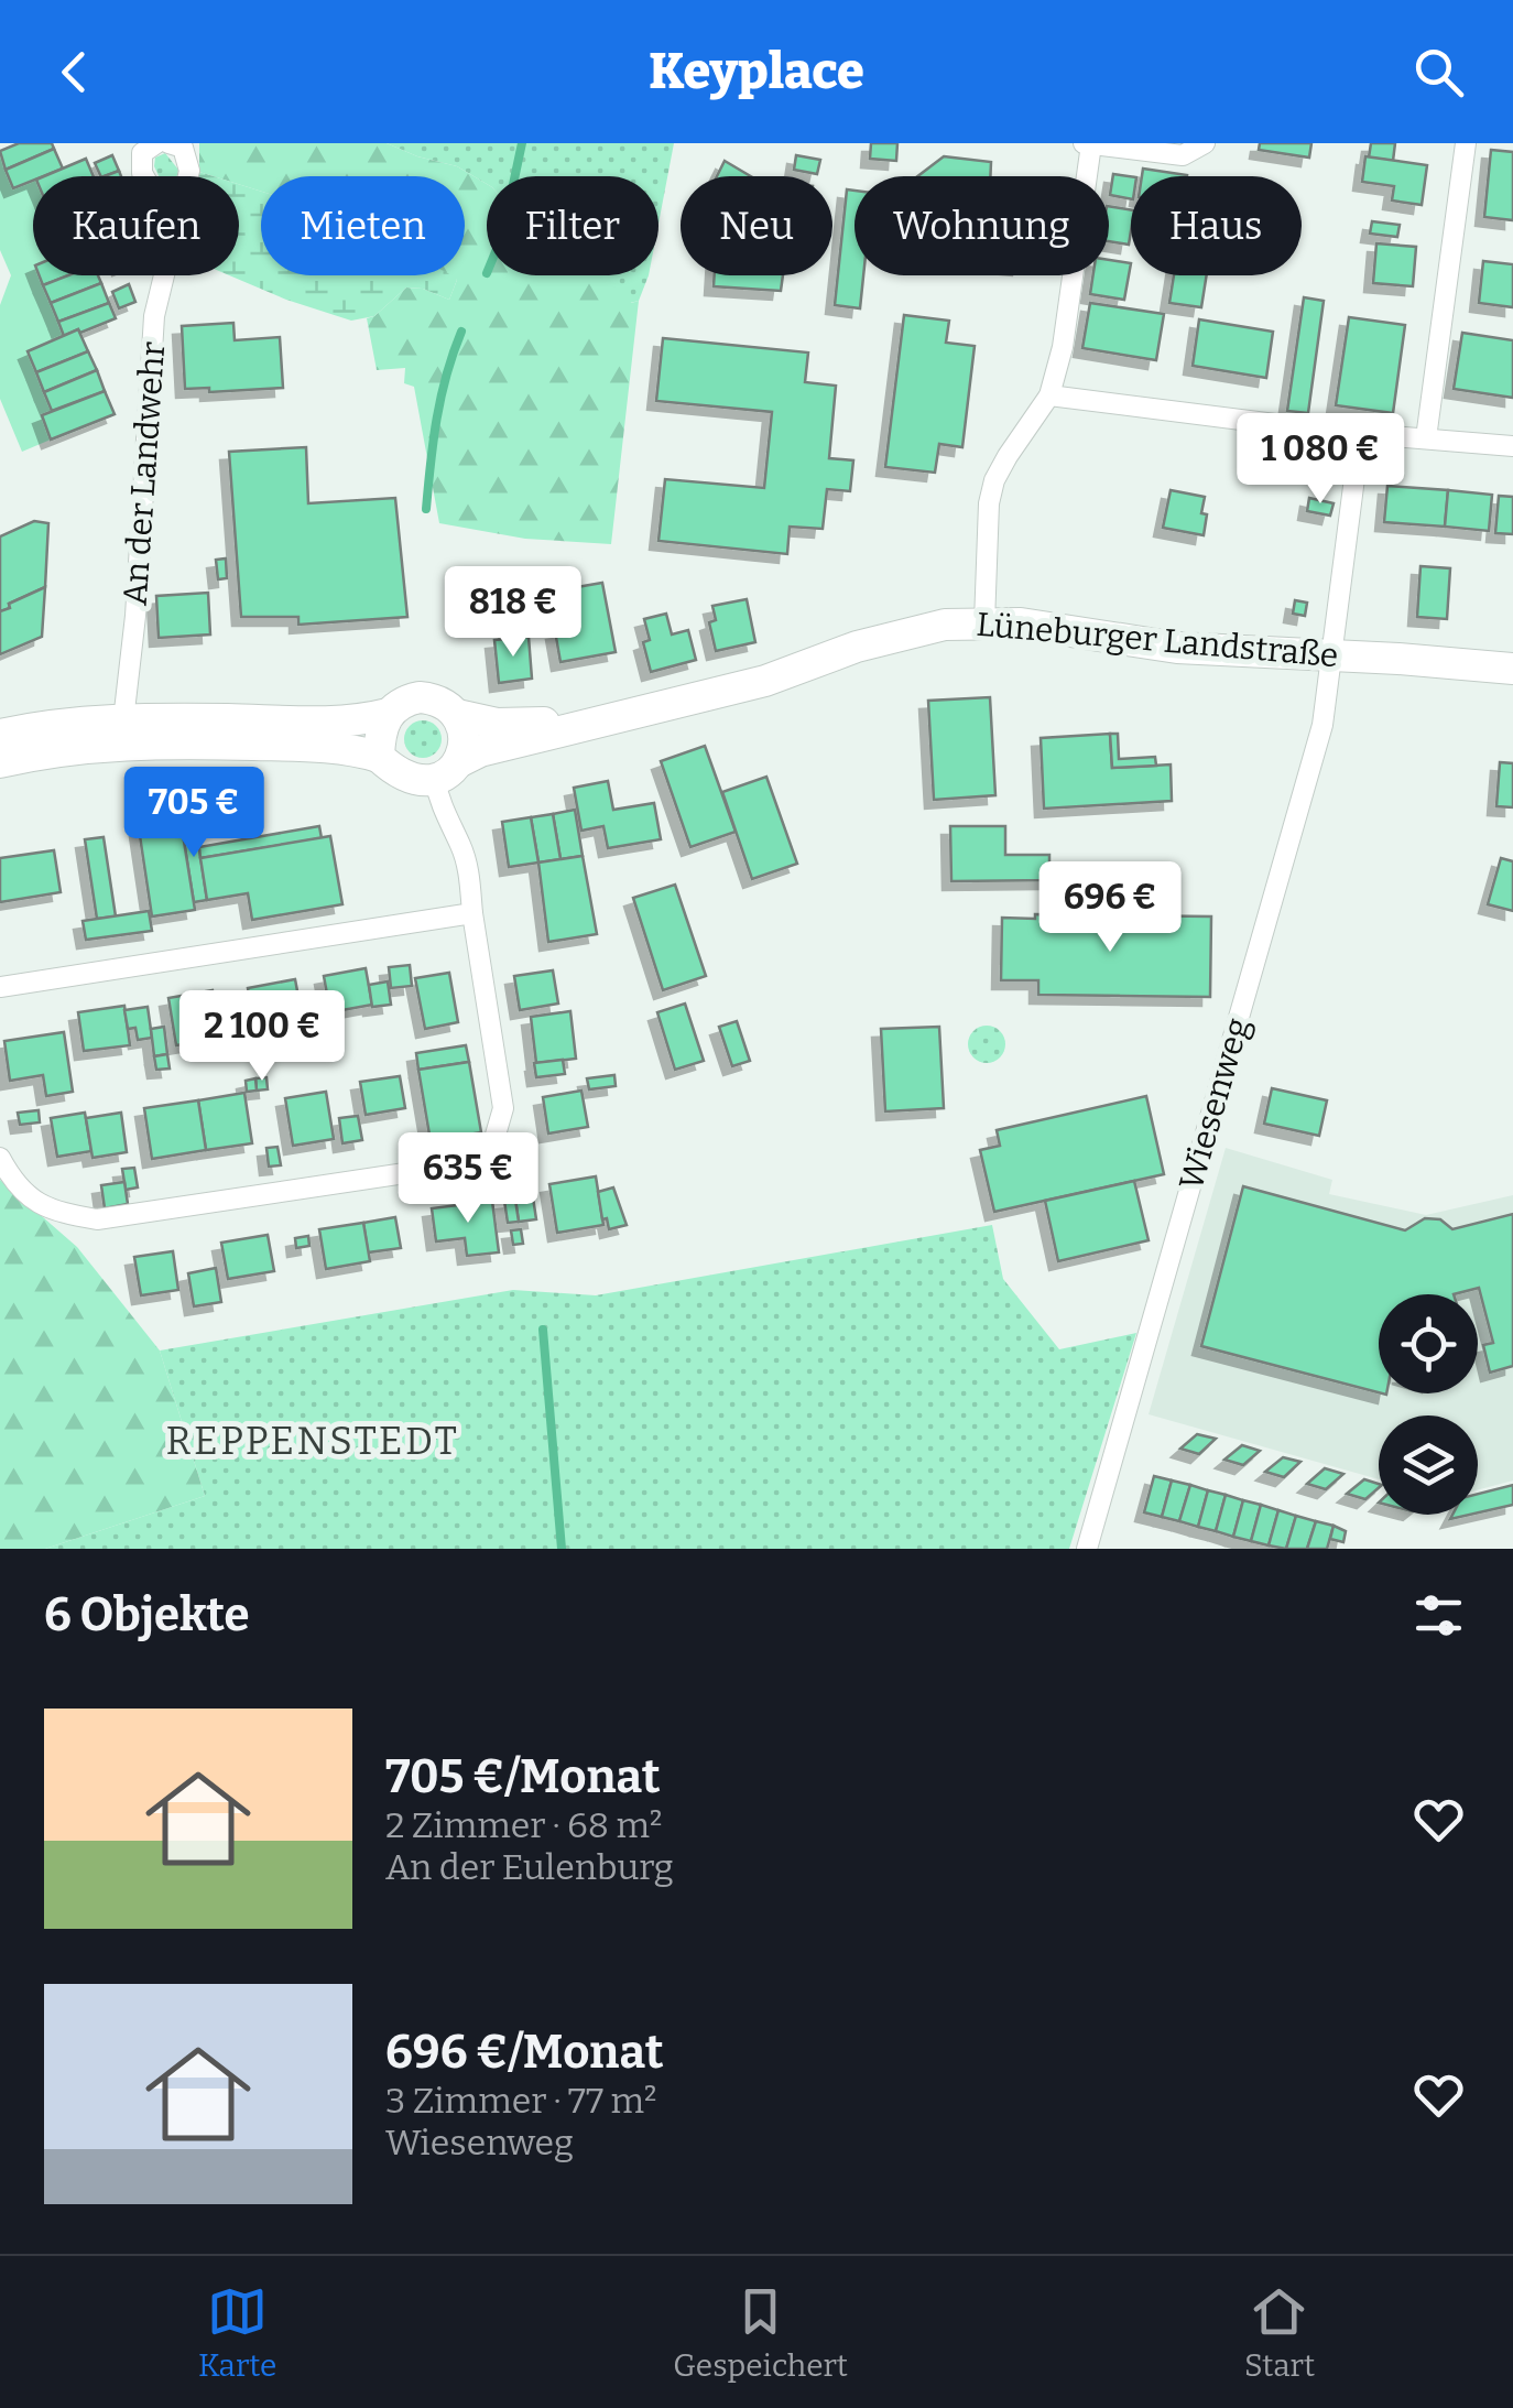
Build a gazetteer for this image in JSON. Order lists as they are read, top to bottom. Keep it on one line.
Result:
{"streets":{"main road":["Lüneburger Landstraße"],"street":["An der Landwehr","Wiesenweg"]},"crossings":[["Lüneburger Landstraße","Wiesenweg"]],"districts":["REPPENSTEDT"],"page":{"header":"Keyplace","chip":["Kaufen","Mieten","Filter","Neu","Wohnung","Haus"],"price":["1 080 €","818 €","705 €","696 €","2 100 €","635 €"],"heading":"6 Objekte","list":[{"name":"705 €/Monat","note":"2 Zimmer · 68 m² · An der Eulenburg"},{"name":"696 €/Monat","note":"3 Zimmer · 77 m² · Wiesenweg"}],"tabs":["Karte","Gespeichert","Start"]}}
